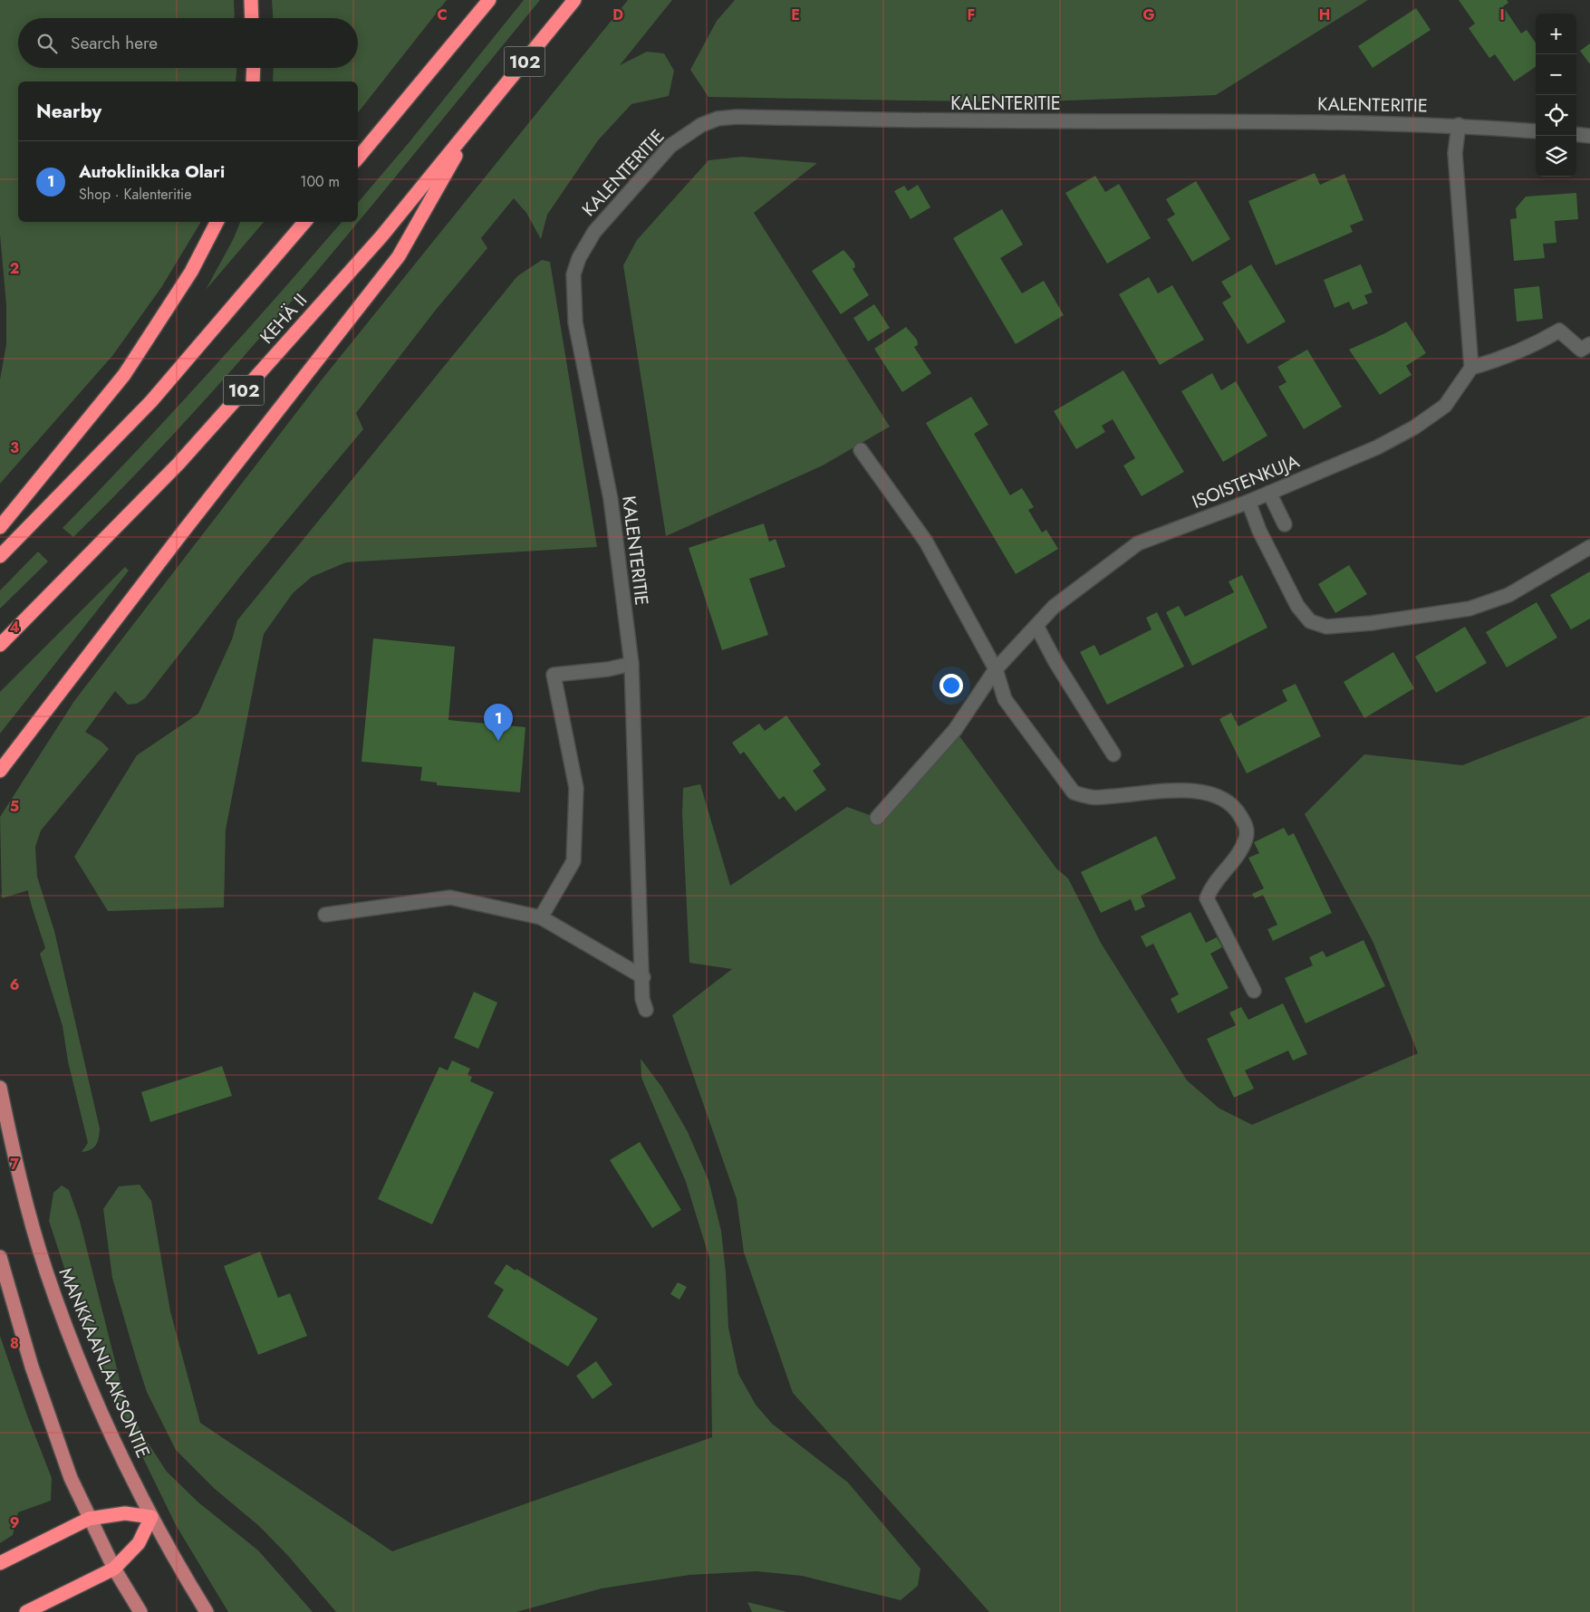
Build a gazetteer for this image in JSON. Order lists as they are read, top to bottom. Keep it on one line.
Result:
{"streets":{"highway":["102","KEHÄ II"],"main road":["MANKKAANLAAKSONTIE"],"street":["KALENTERITIE","ISOISTENKUJA"]},"page":{"map_buttons":["+","−"],"search":"Search here","heading":"Nearby","list":[{"mark":"1","name":"Autoklinikka Olari","note":"Shop · Kalenteritie","value":"100 m"}],"pins":"1"},"grid":{"columns":["C","D","E","F","G","H","I"],"rows":["2","3","4","5","6","7","8","9"]}}
